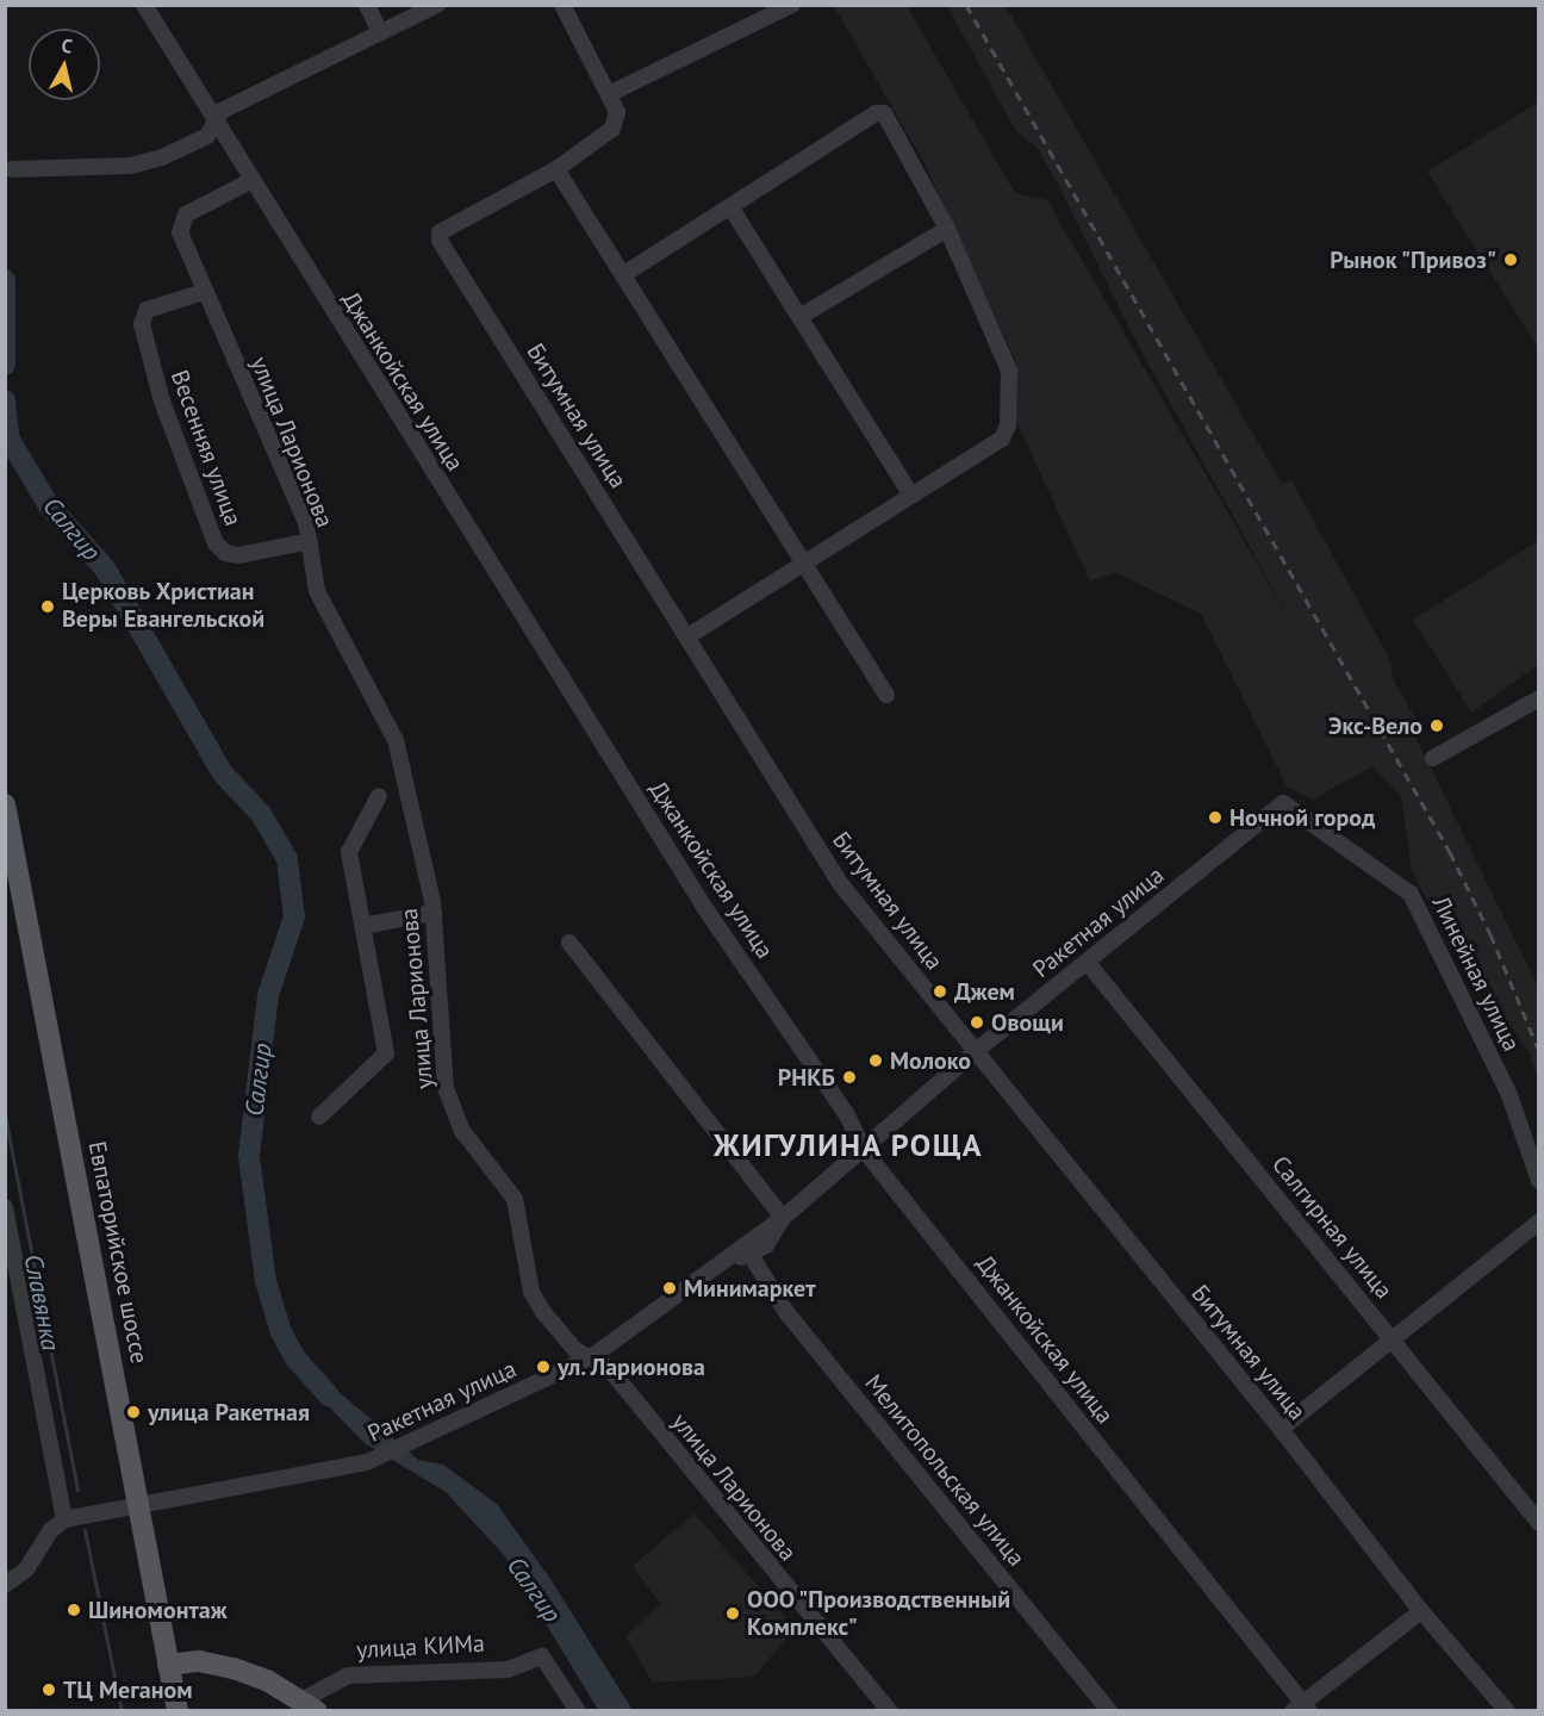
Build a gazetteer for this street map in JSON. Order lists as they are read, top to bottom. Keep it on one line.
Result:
{"streets":{"main road":["Евпаторийское шоссе","улица КИМа"],"street":["Джанкойская улица","Битумная улица","улица Ларионова","Весенняя улица","Ракетная улица","Линейная улица","Салгирная улица","Мелитопольская улица"]},"crossings":[["Джанкойская улица","улица Ларионова"],["Джанкойская улица","Ракетная улица"],["Битумная улица","Ракетная улица"],["улица Ларионова","Весенняя улица"],["улица Ларионова","Ракетная улица"],["Ракетная улица","Линейная улица"],["Ракетная улица","Салгирная улица"],["Ракетная улица","Евпаторийское шоссе"],["Ракетная улица","Мелитопольская улица"],["Евпаторийское шоссе","улица КИМа"]],"districts":["ЖИГУЛИНА РОЩА"],"water":["Салгир","Славянка"],"places":["Рынок \"Привоз\"","Церковь Христиан Веры Евангельской","Экс-Вело","Ночной город","Джем","Овощи","Молоко","РНКБ","Минимаркет","ул. Ларионова","улица Ракетная","Шиномонтаж","ООО \"Производственный Комплекс\"","ТЦ Меганом"],"north":"top"}
